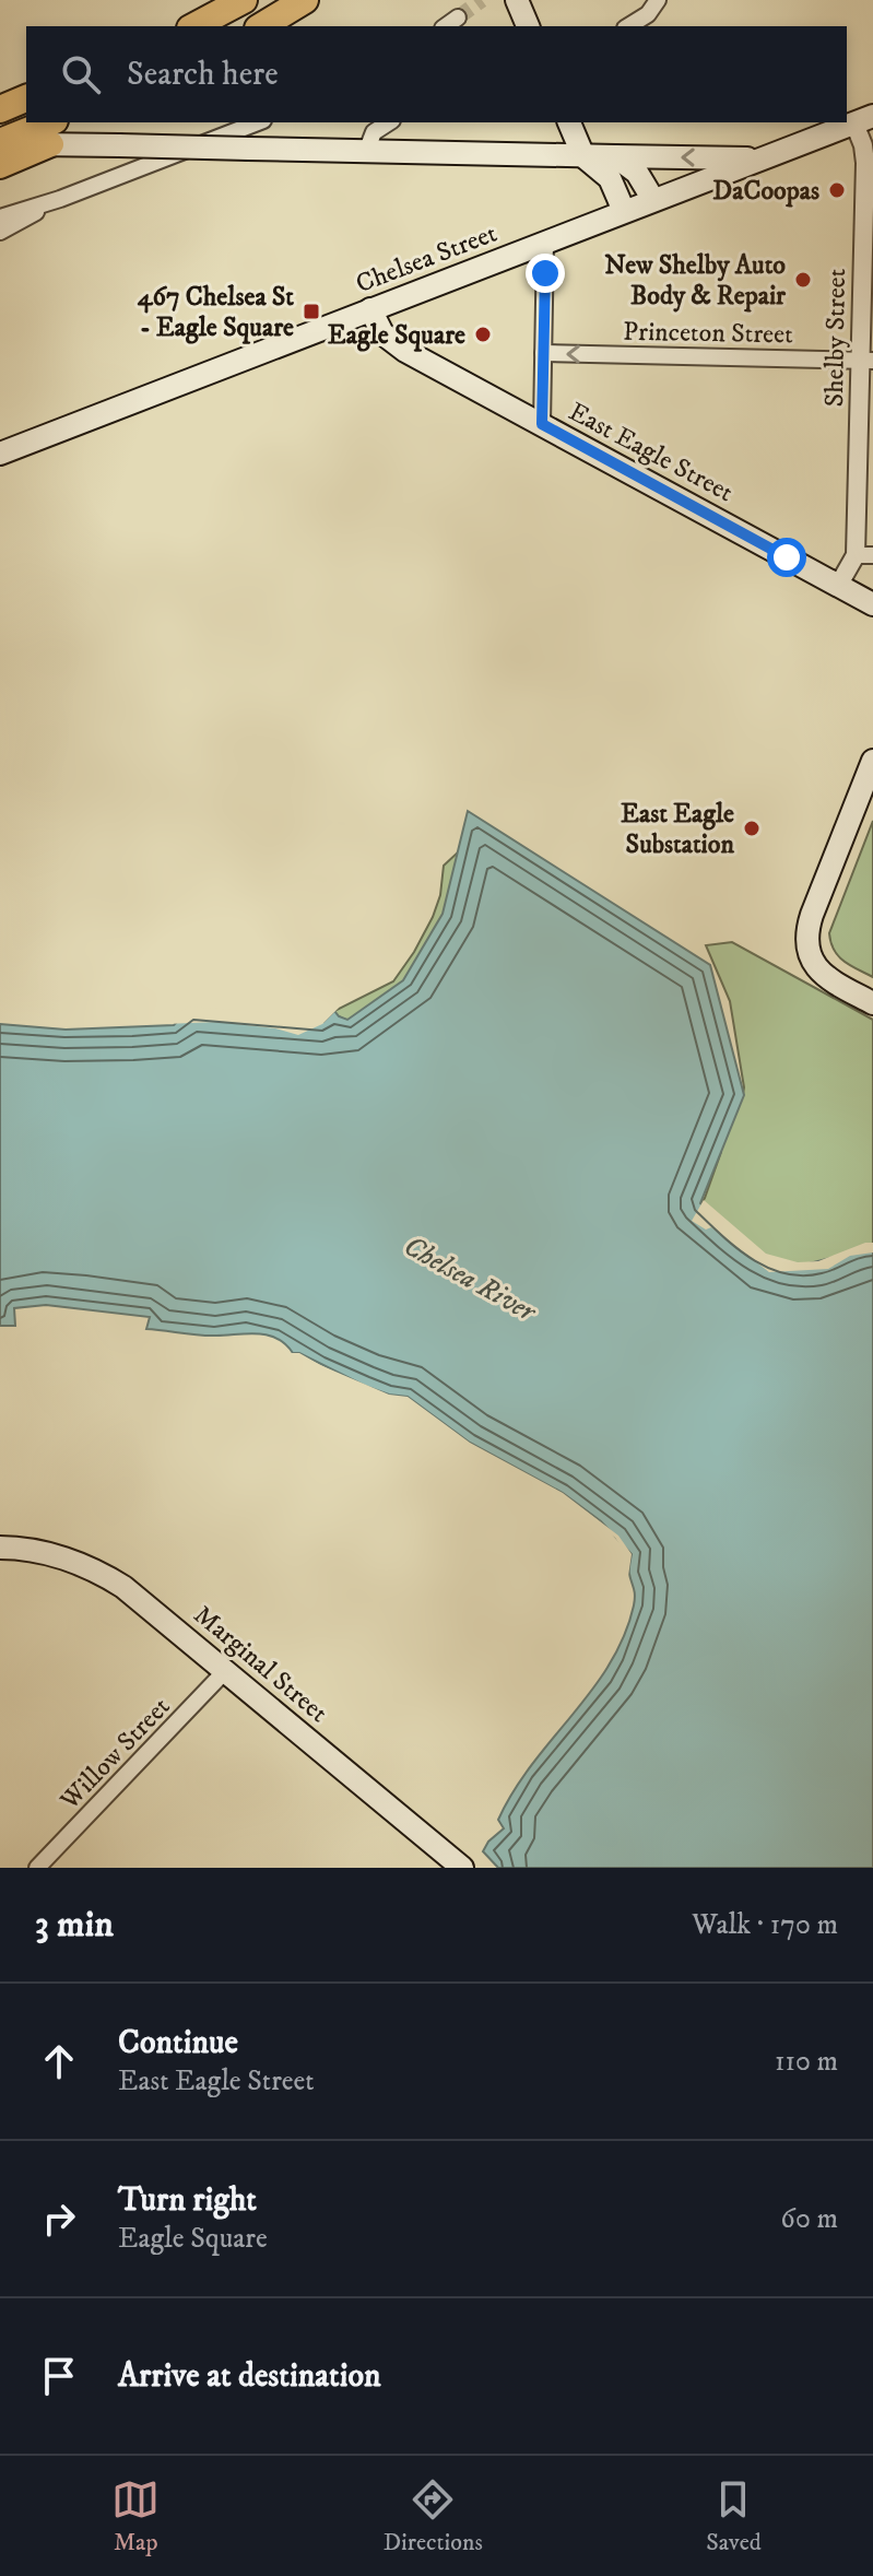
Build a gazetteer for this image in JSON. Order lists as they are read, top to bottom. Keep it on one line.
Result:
{"streets":{"main road":["Chelsea Street","East Eagle Street","Marginal Street"],"street":["Princeton Street","Shelby Street","Willow Street"]},"crossings":[["Chelsea Street","Shelby Street"],["Chelsea Street","East Eagle Street"],["Princeton Street","Shelby Street"],["Marginal Street","Willow Street"]],"one_way":["Princeton Street"],"water":["Chelsea River"],"places":{"other":["DaCoopas","New Shelby Auto Body & Repair","Eagle Square","East Eagle Substation"],"transit":["467 Chelsea St - Eagle Square"]},"page":{"search":"Search here","heading":["3 min","Walk · 170 m"],"list":[["Continue","East Eagle Street","110 m"],["Turn right","Eagle Square","60 m"],"Arrive at destination"],"nav":["Map","Directions","Saved"]}}
